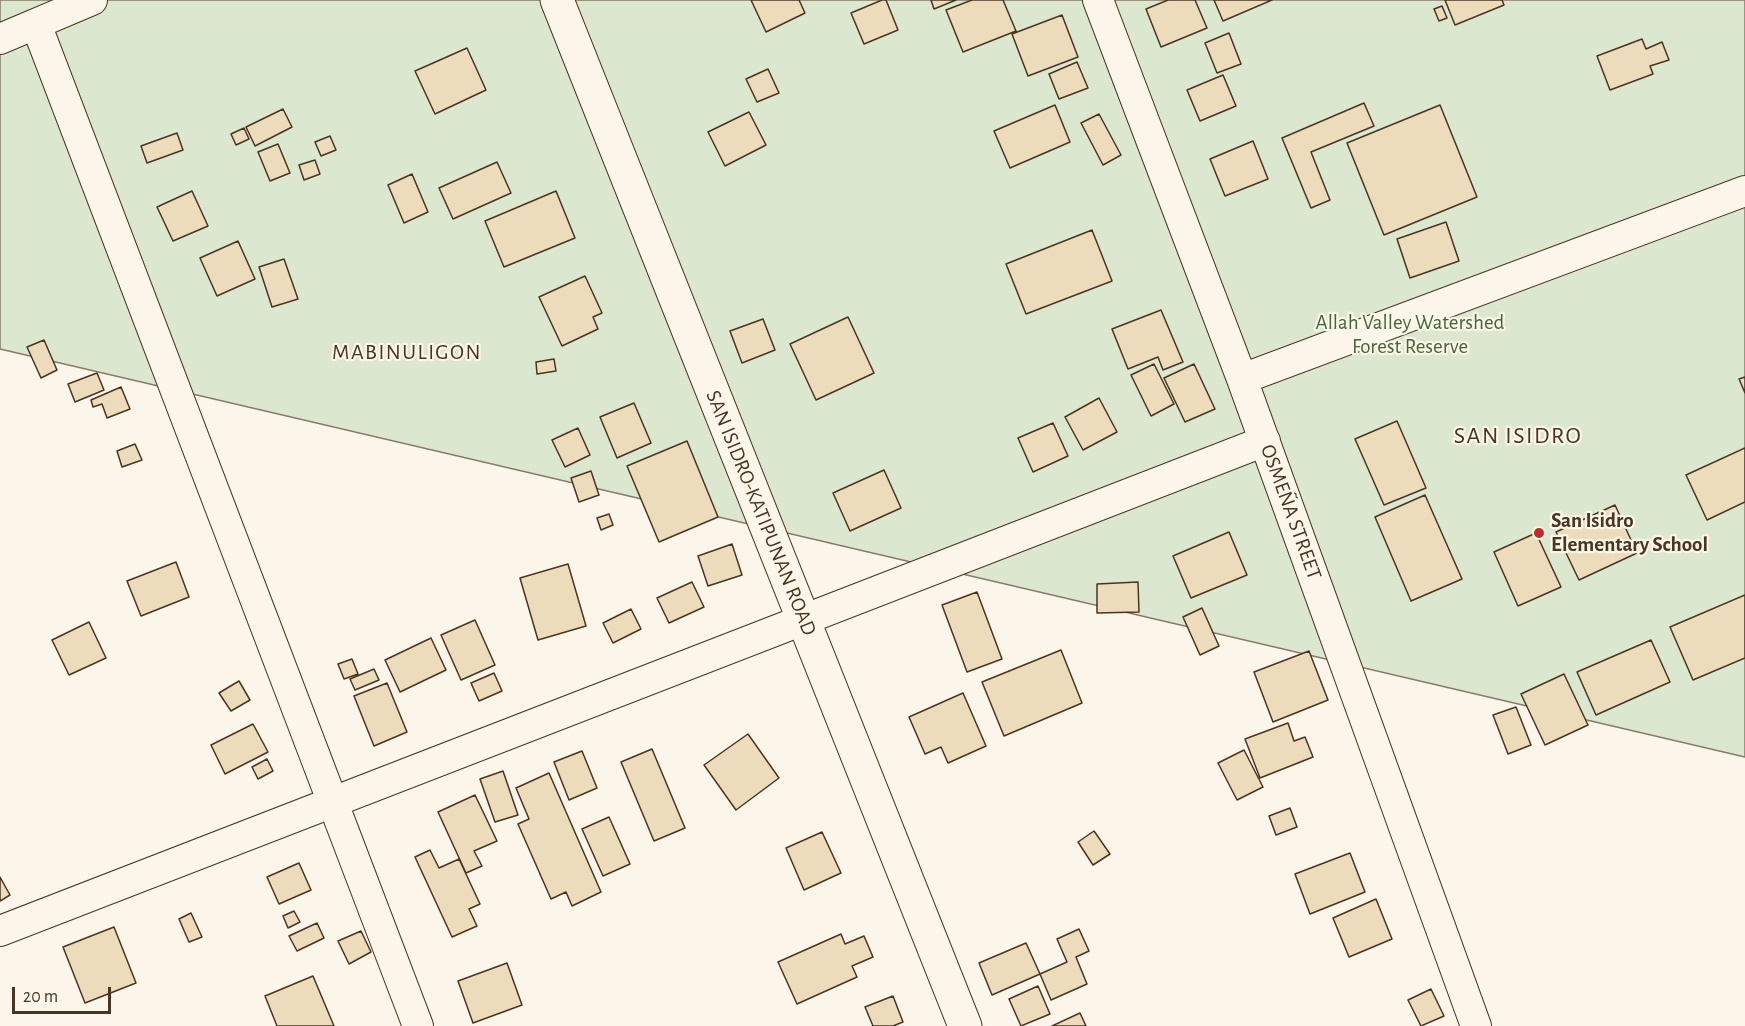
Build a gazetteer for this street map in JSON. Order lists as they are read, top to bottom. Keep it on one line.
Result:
{"streets":{"street":["OSMEÑA STREET","SAN ISIDRO-KATIPUNAN ROAD"]},"districts":["MABINULIGON","SAN ISIDRO"],"parks":["Allah Valley Watershed Forest Reserve"],"places":["San Isidro Elementary School"],"scale_bar":"20 m"}
